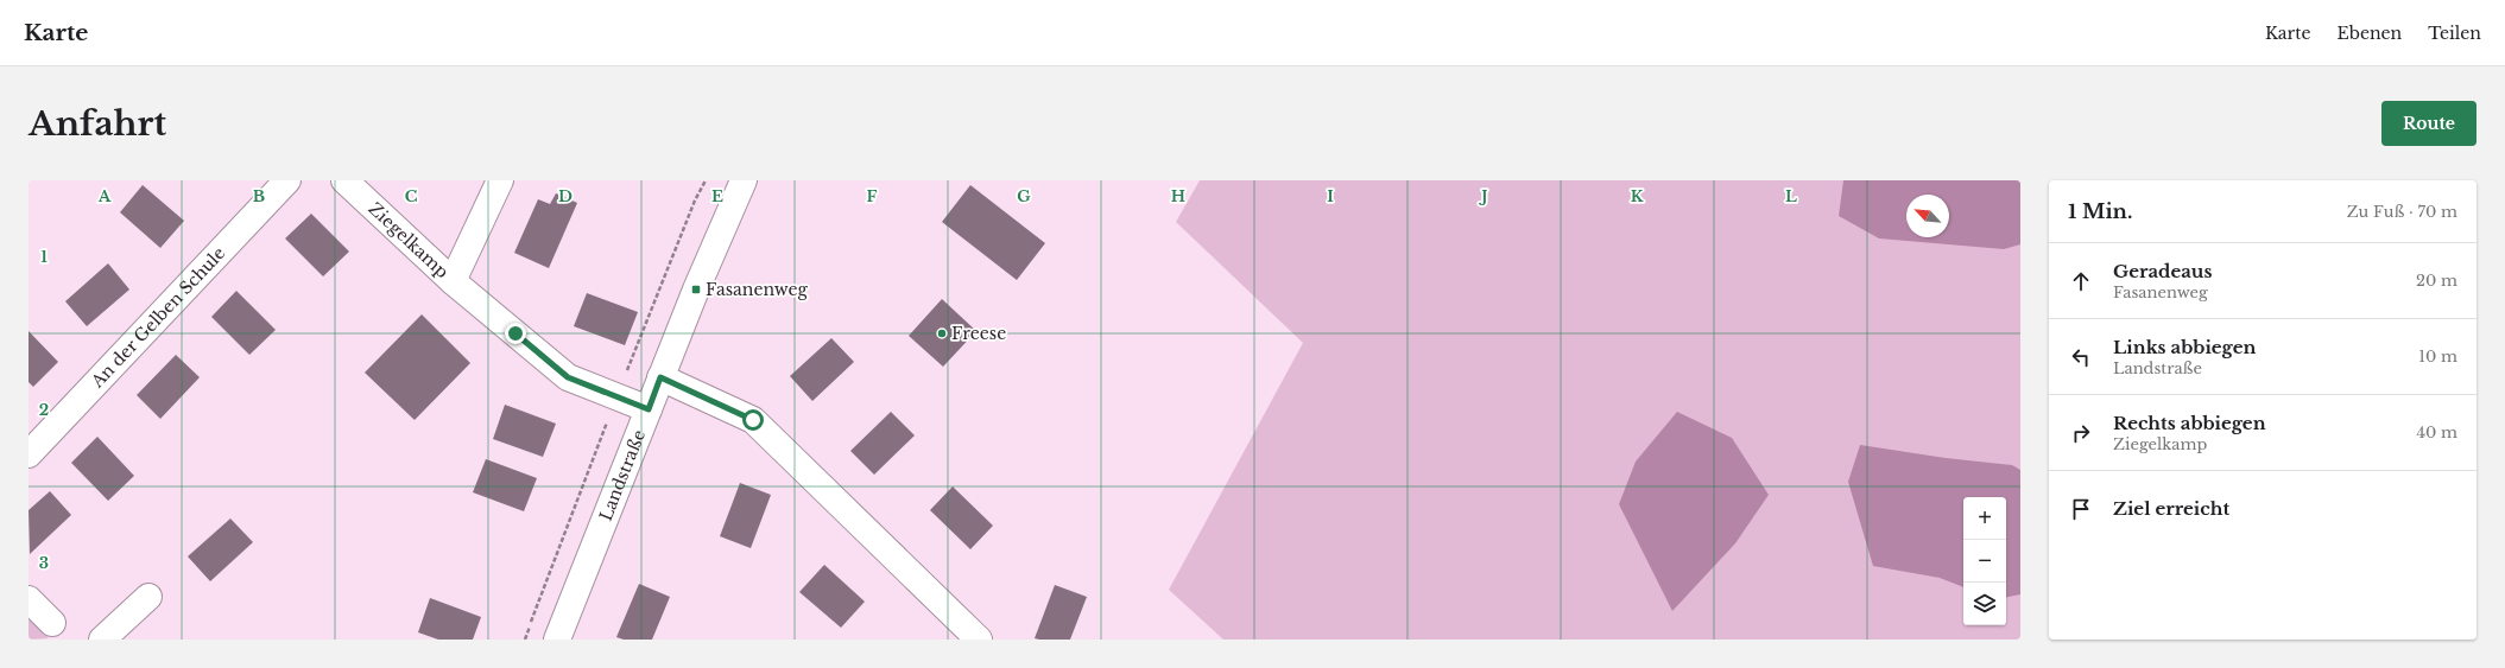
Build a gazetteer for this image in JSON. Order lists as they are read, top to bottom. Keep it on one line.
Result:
{"streets":{"street":["Ziegelkamp","An der Gelben Schule","Landstraße"]},"crossings":[["Ziegelkamp","Landstraße"]],"places":{"transit":["Fasanenweg"],"other":["Freese"]},"north":"top left","page":{"header":"Karte","nav":["Karte","Ebenen","Teilen"],"buttons":"Route","title":"Anfahrt","heading":["1 Min.","Zu Fuß · 70 m"],"list":[["Geradeaus","Fasanenweg","20 m"],["Links abbiegen","Landstraße","10 m"],["Rechts abbiegen","Ziegelkamp","40 m"],"Ziel erreicht"],"map_buttons":["+","−"]},"grid":{"columns":["A","B","C","D","E","F","G","H","I","J","K","L"],"rows":["1","2","3"]}}
